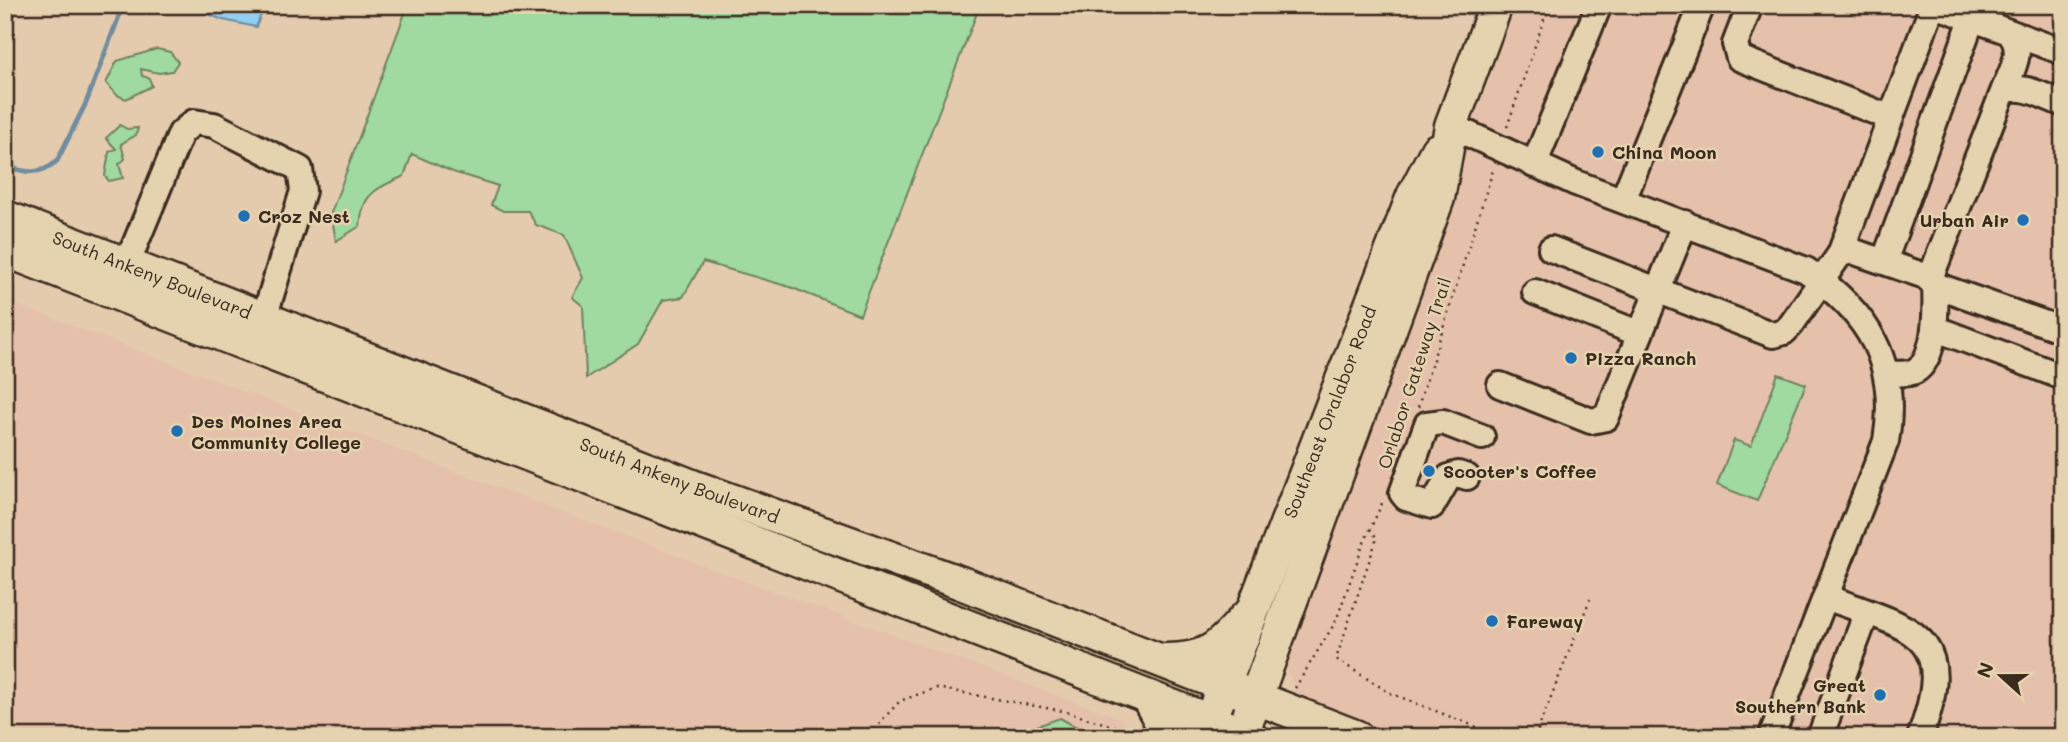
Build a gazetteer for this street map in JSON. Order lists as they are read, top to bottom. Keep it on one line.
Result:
{"streets":{"main road":["South Ankeny Boulevard","Southeast Oralabor Road"],"path":["Orlabor Gateway Trail"]},"crossings":[["South Ankeny Boulevard","Orlabor Gateway Trail"],["South Ankeny Boulevard","Southeast Oralabor Road"],["Orlabor Gateway Trail","Southeast Oralabor Road"]],"places":["China Moon","Croz Nest","Urban Air","Pizza Ranch","Des Moines Area Community College","Scooter's Coffee","Fareway","Great Southern Bank"],"north":"left"}
